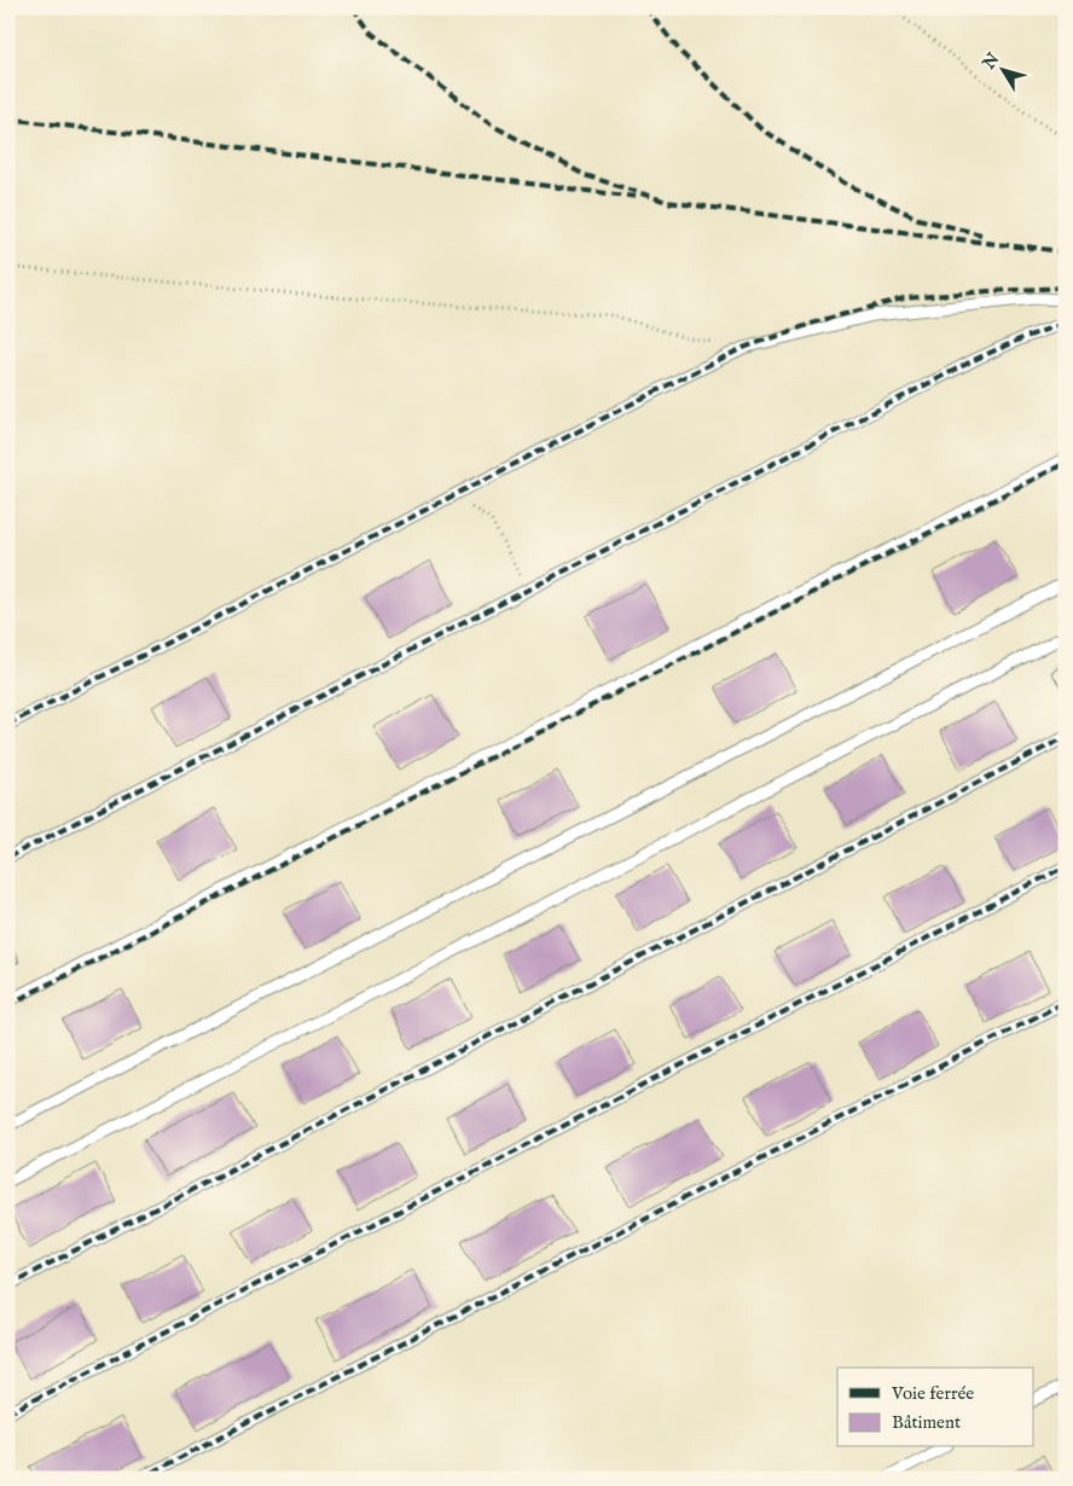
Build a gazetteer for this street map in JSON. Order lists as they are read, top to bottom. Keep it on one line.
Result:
{"legend":["Voie ferrée","Bâtiment"],"north":"top left"}
